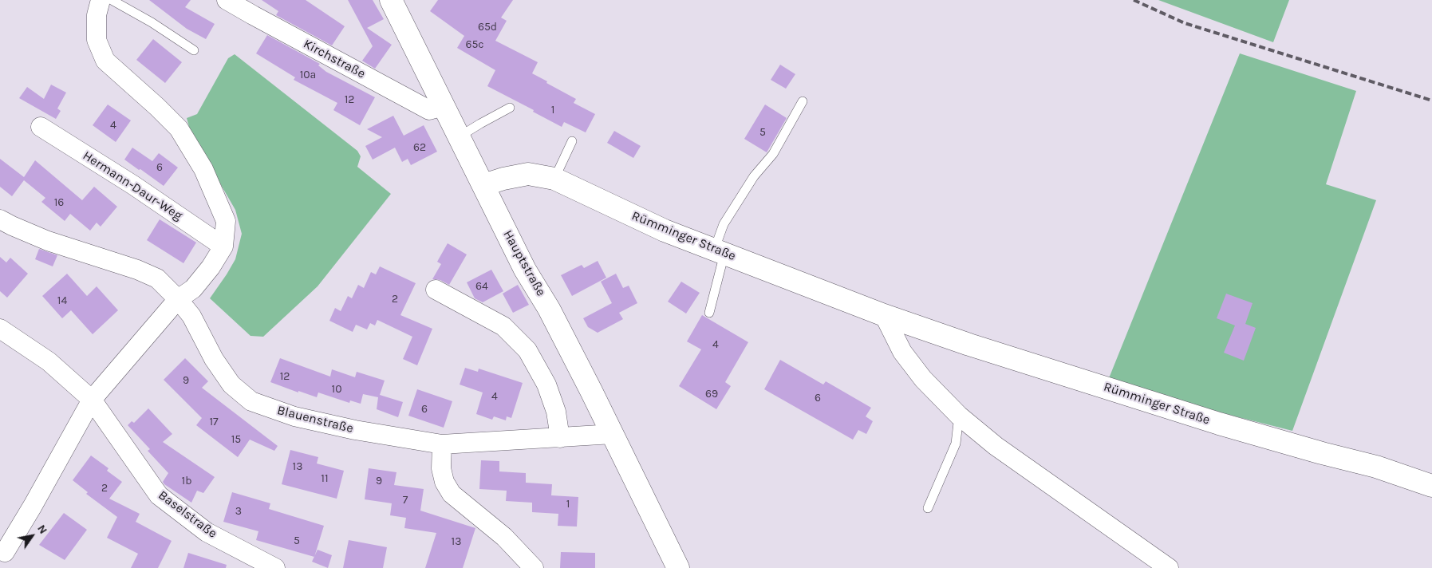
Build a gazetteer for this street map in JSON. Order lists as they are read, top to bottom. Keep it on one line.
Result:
{"streets":{"main road":["Rümminger Straße","Hauptstraße"],"street":["Kirchstraße","Hermann-Daur-Weg","Blauenstraße","Baselstraße"]},"crossings":[["Kirchstraße","Hauptstraße"],["Rümminger Straße","Hauptstraße"],["Hauptstraße","Blauenstraße"]],"house_numbers":["65d","65c","10a","12","1","4","5","62","6","16","64","2","14","4","12","9","10","69","4","6","6","17","15","13","11","1b","9","2","7","1","3","5","13"],"north":"top right"}
